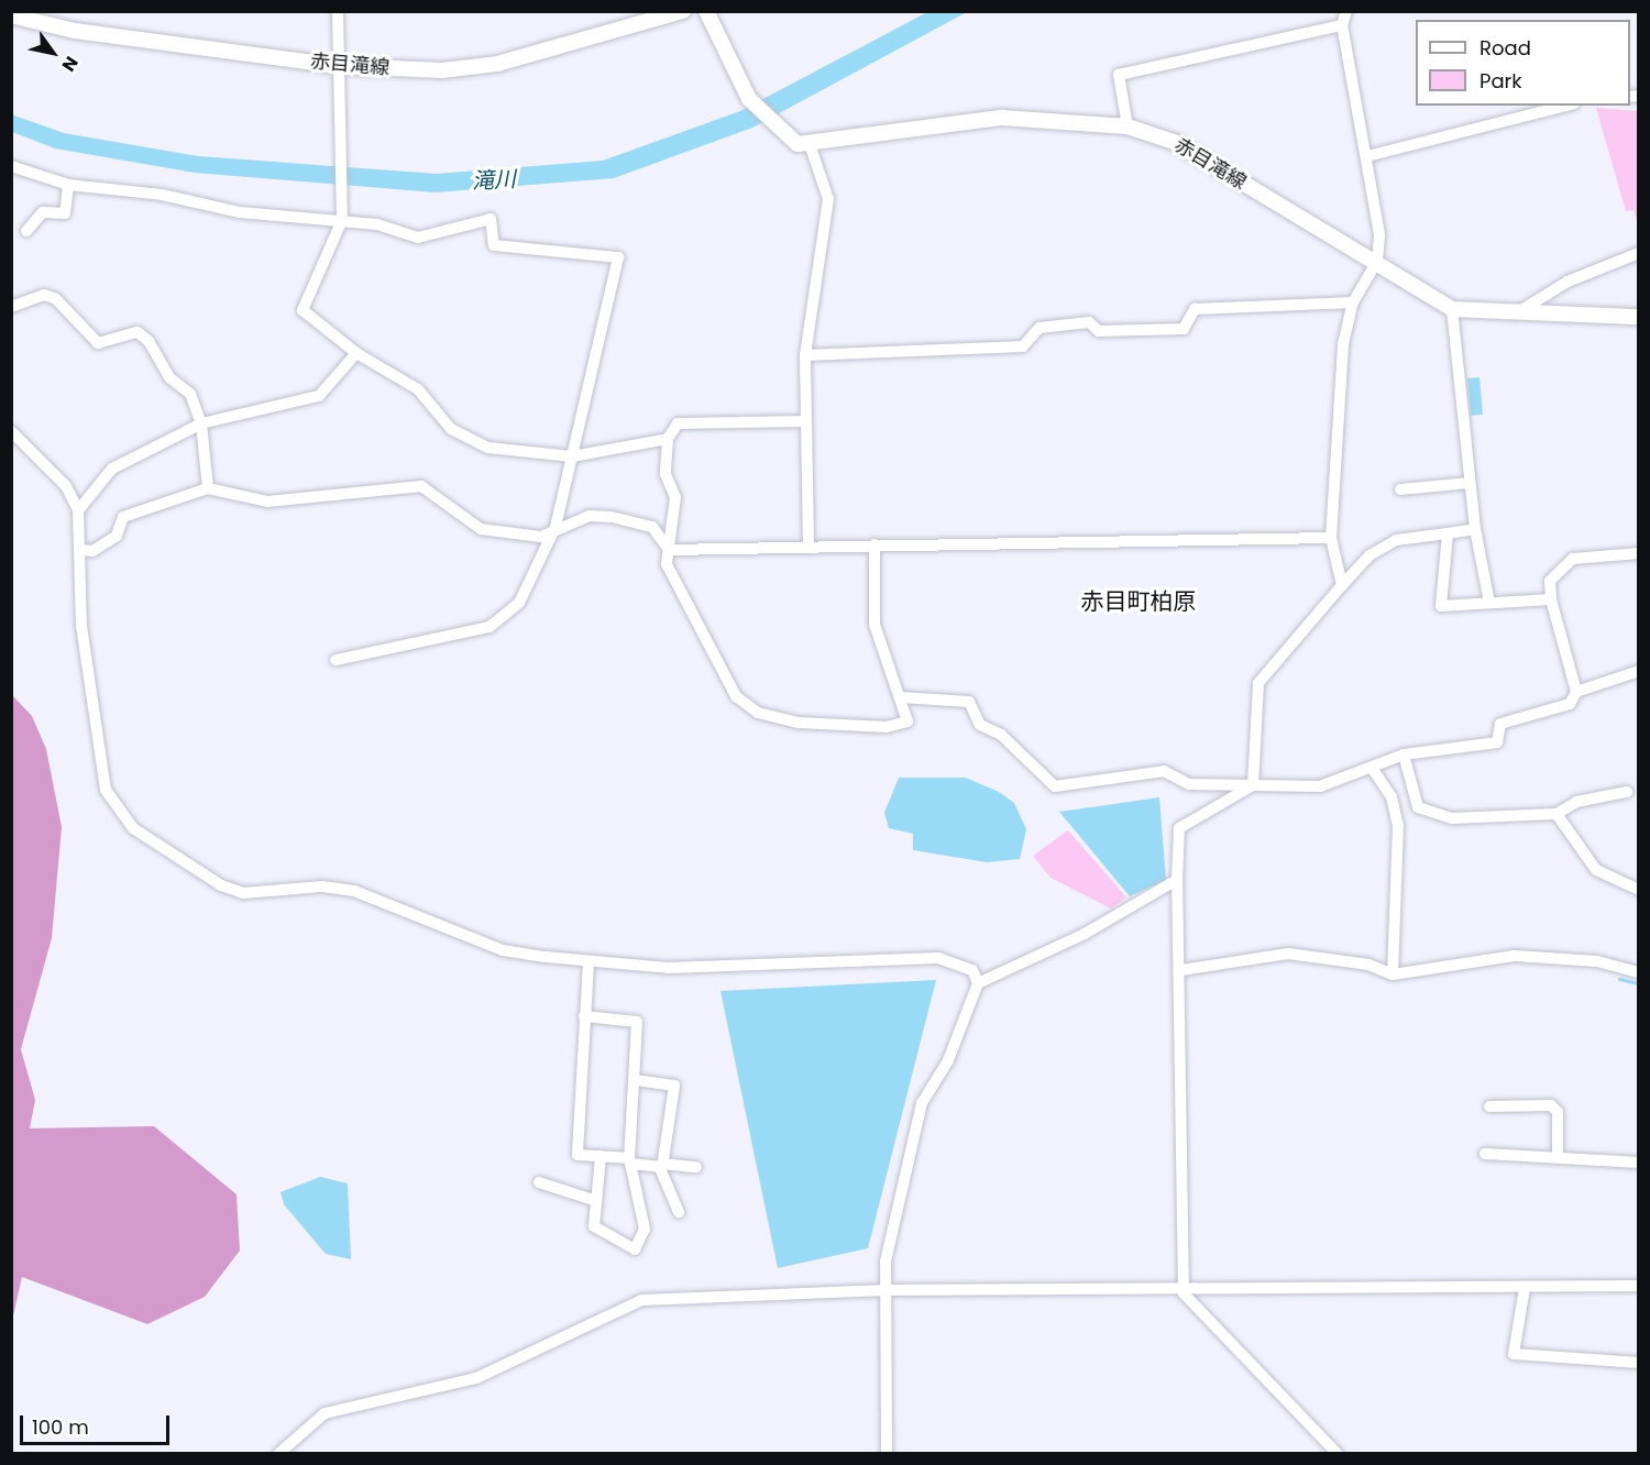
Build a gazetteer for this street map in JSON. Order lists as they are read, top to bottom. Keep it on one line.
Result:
{"streets":{"main road":["赤目滝線"]},"districts":["赤目町柏原"],"water":["滝川"],"legend":["Road","Park"],"scale_bar":"100 m","north":"bottom right"}
